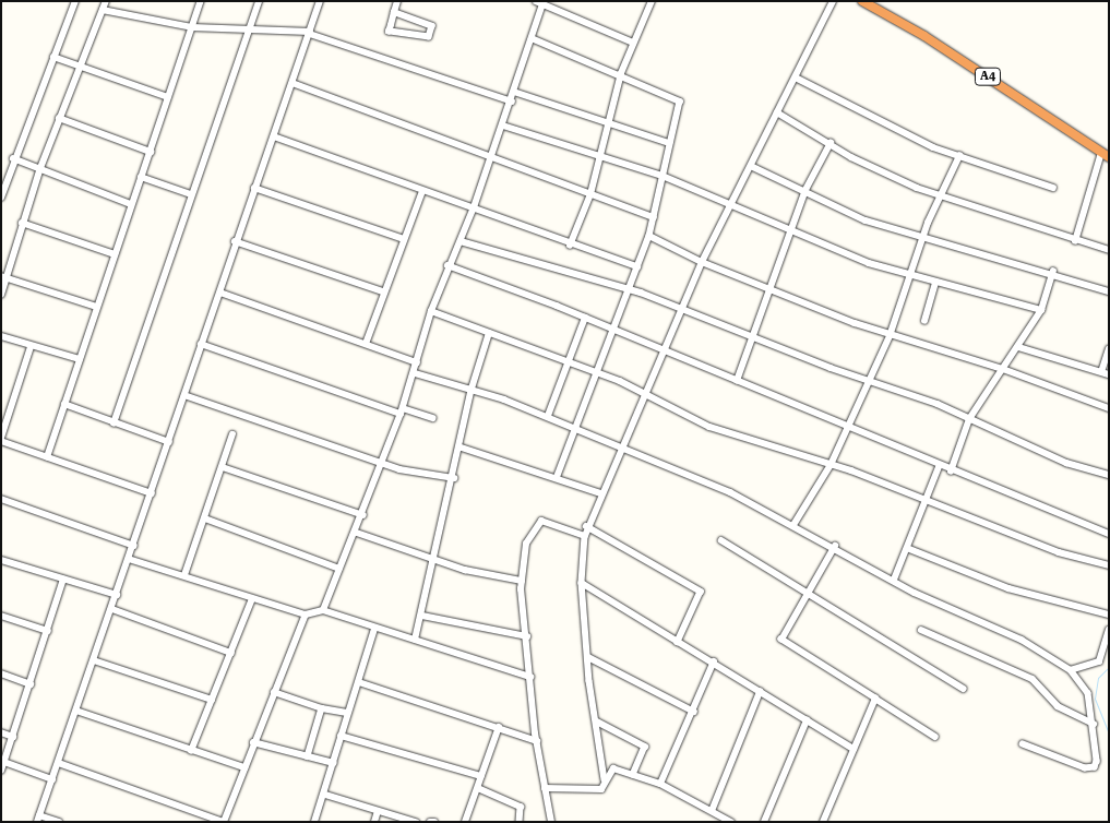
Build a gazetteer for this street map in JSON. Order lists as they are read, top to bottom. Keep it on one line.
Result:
{"streets":{"highway":["A4"]}}
